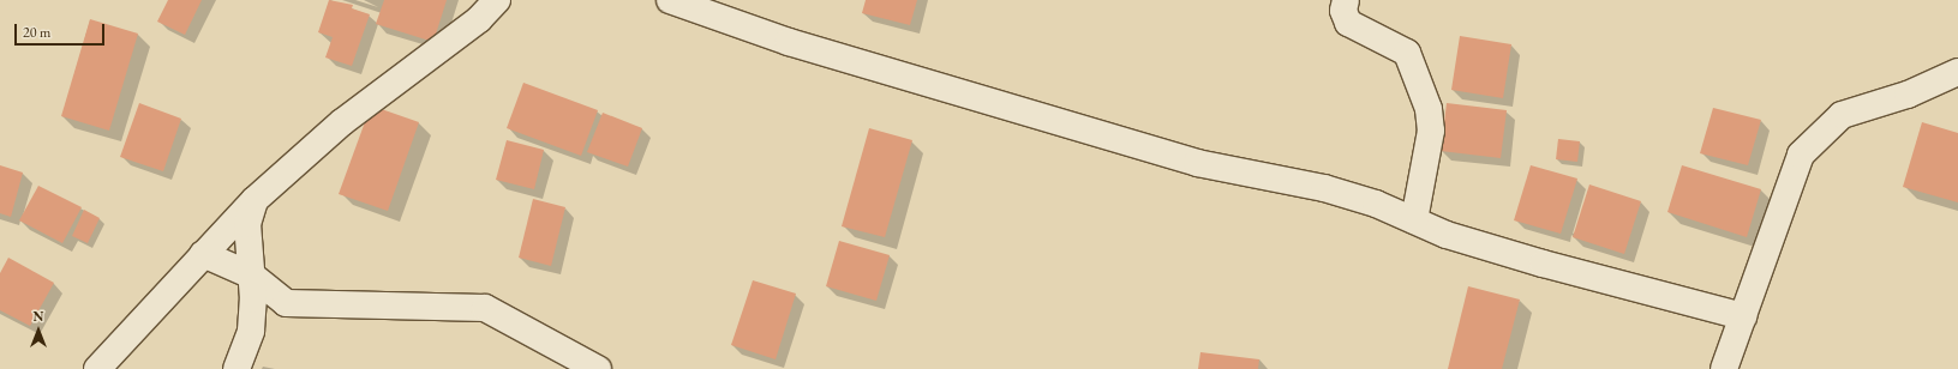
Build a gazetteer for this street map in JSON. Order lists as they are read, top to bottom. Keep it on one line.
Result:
{"scale_bar":"20 m","north":"top"}
